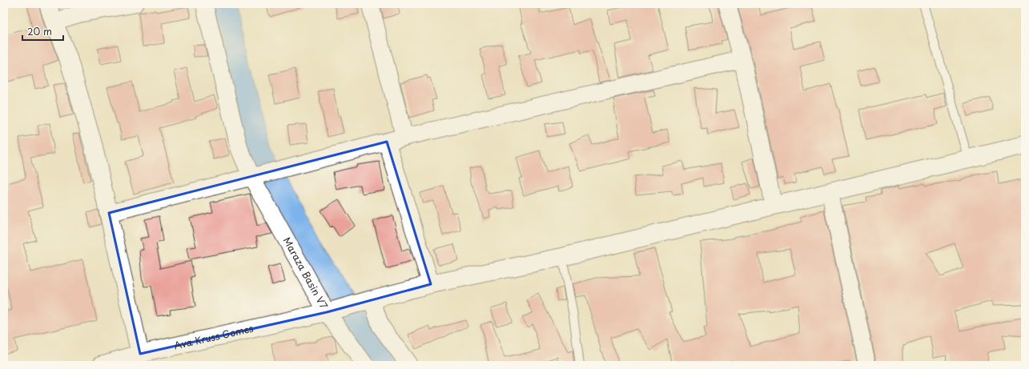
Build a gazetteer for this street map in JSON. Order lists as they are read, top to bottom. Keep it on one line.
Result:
{"streets":{"street":["Maraza Basin V7","Ava Kruss Gomes"]},"crossings":[["Maraza Basin V7","Ava Kruss Gomes"]],"scale_bar":"20 m"}
